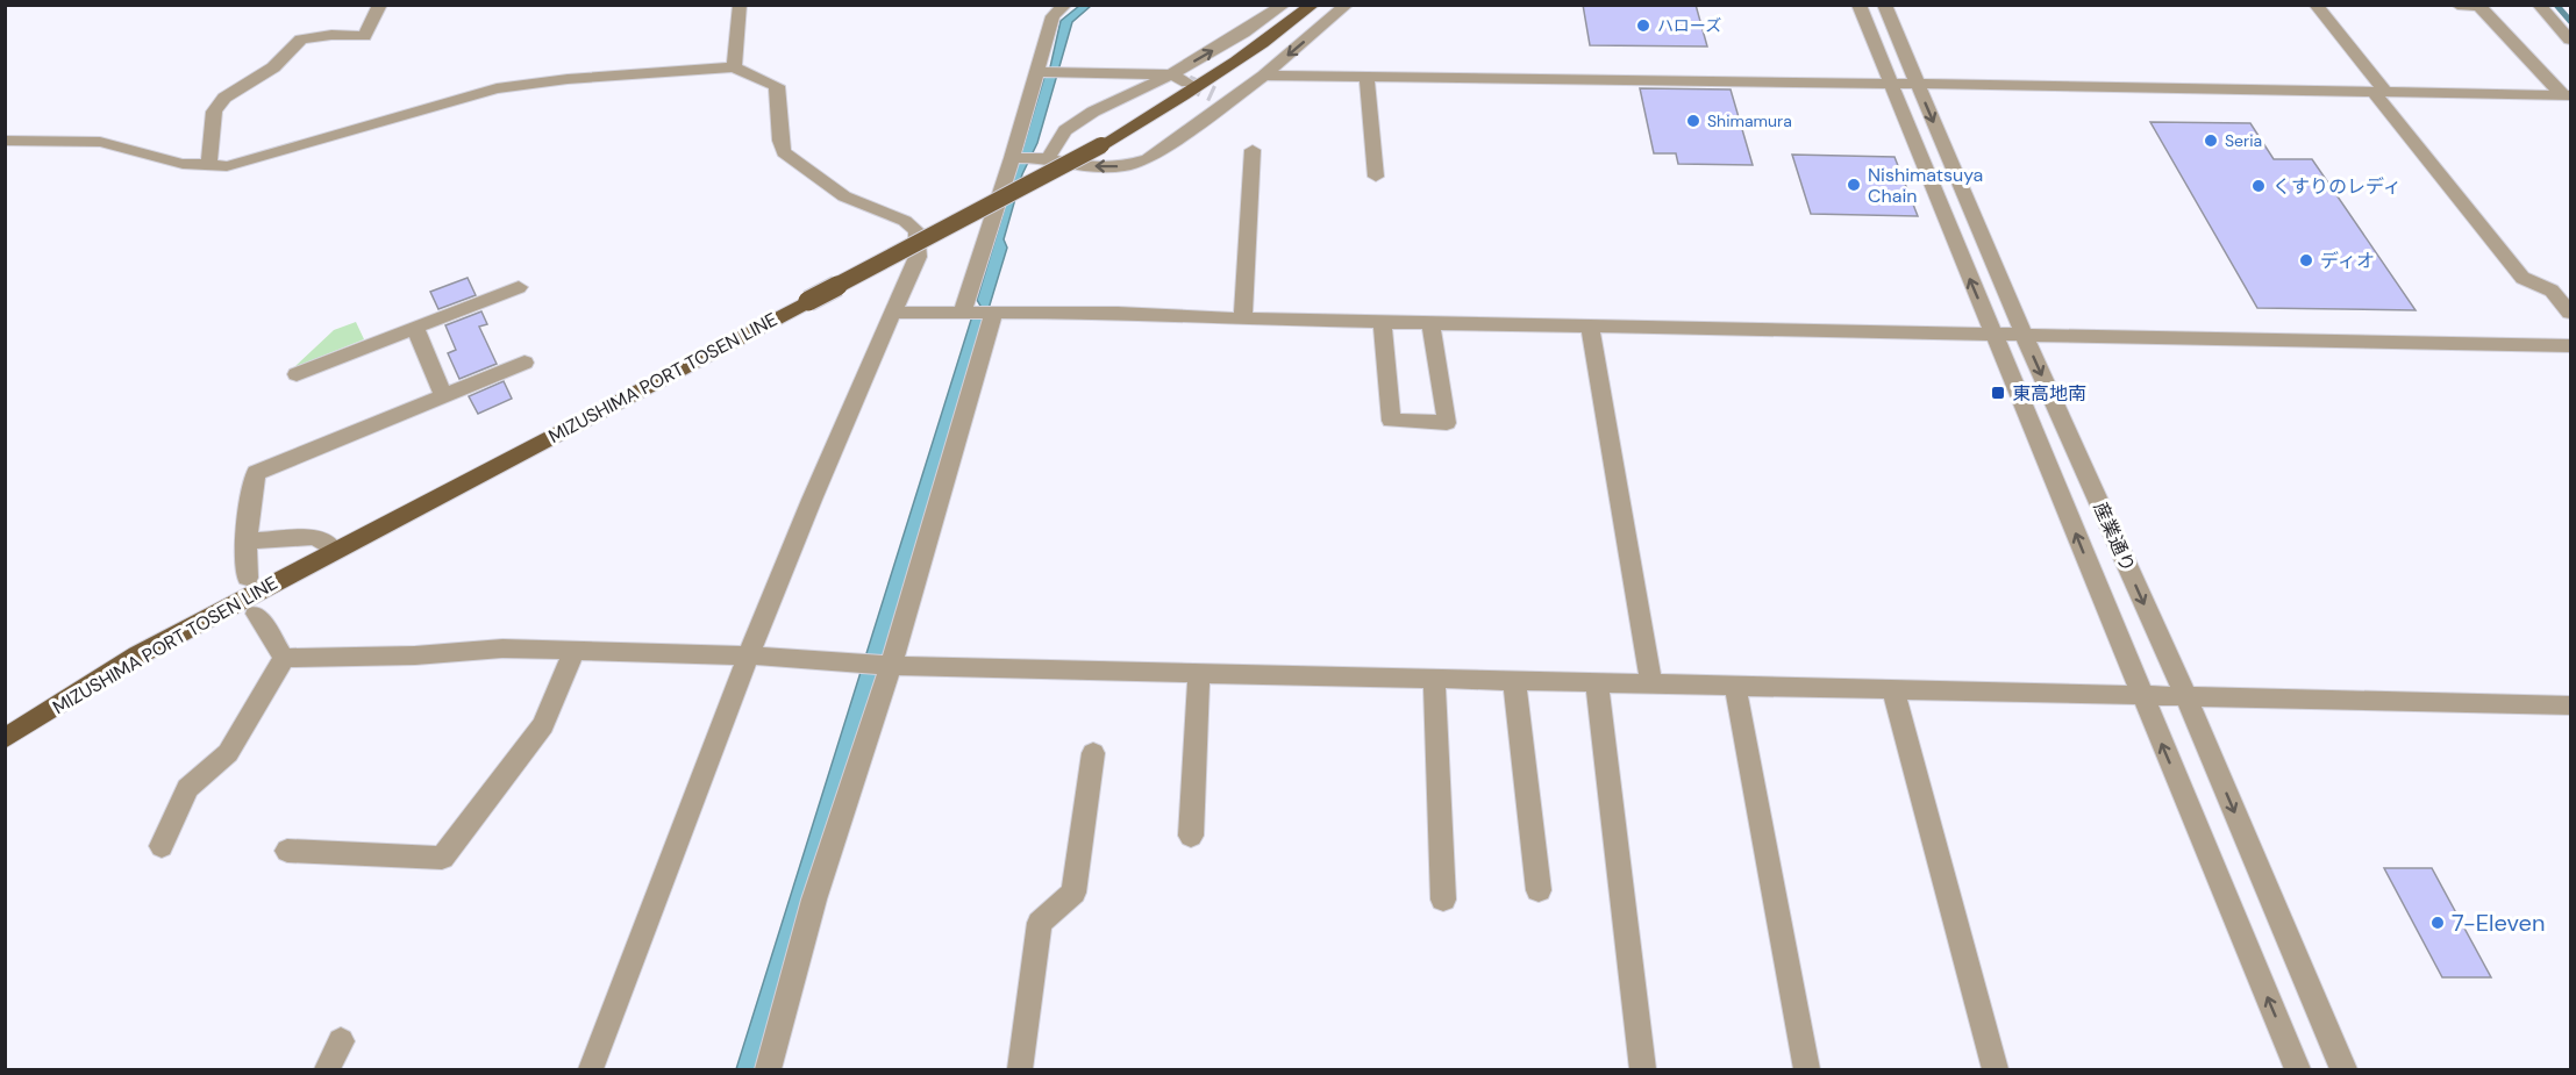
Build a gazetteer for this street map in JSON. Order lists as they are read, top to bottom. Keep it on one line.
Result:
{"streets":{"main road":["MIZUSHIMA PORT TOSEN LINE"],"street":["産業通り"]},"places":{"other":["ハローズ","Shimamura","Seria","Nishimatsuya Chain","くすりのレディ","ディオ","7-Eleven"],"transit":["東高地南"]}}
